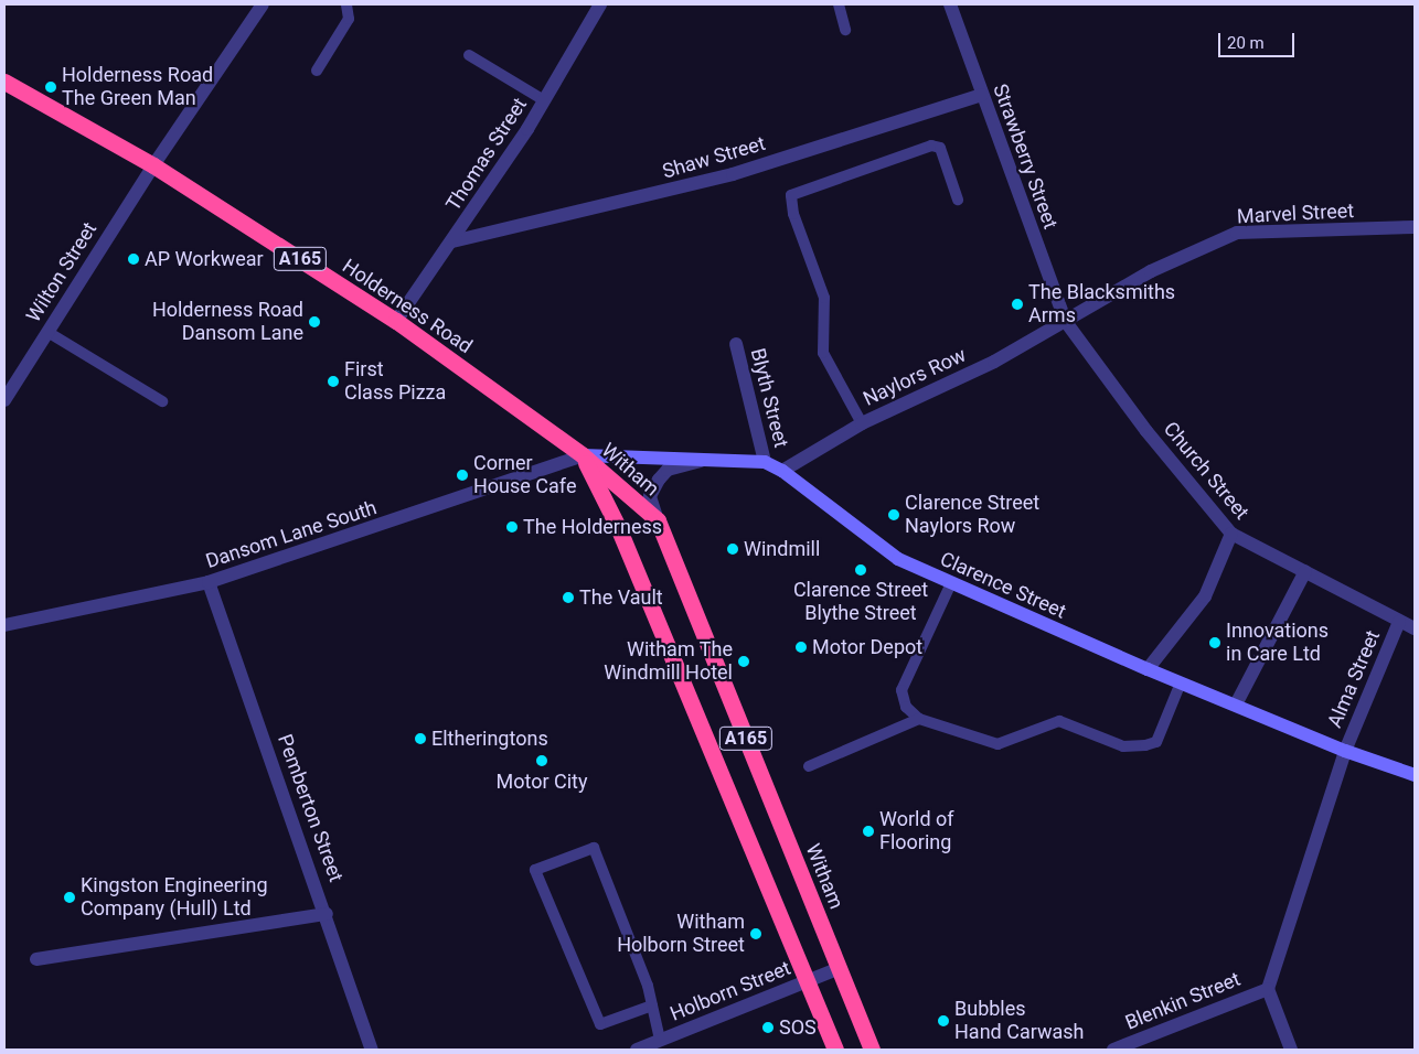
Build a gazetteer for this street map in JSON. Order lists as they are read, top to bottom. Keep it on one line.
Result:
{"streets":{"highway":["A165","Holderness Road","Witham"],"street":["Thomas Street","Strawberry Street","Shaw Street","Marvel Street","Wilton Street","Naylors Row","Blyth Street","Church Street","Dansom Lane South","Clarence Street","Alma Street","Pemberton Street","Holborn Street","Blenkin Street"]},"crossings":[["Thomas Street","Shaw Street"],["Thomas Street","Holderness Road"],["Strawberry Street","Shaw Street"],["Strawberry Street","Marvel Street"],["Strawberry Street","Naylors Row"],["Strawberry Street","Church Street"],["Marvel Street","Naylors Row"],["Marvel Street","Church Street"],["Wilton Street","Holderness Road"],["Holderness Road","Witham"],["Holderness Road","Dansom Lane South"],["Holderness Road","Clarence Street"],["Naylors Row","Church Street"],["Naylors Row","Clarence Street"],["Blyth Street","Clarence Street"],["Witham","Dansom Lane South"],["Witham","Clarence Street"],["Witham","Holborn Street"],["Church Street","Alma Street"],["Dansom Lane South","Clarence Street"],["Dansom Lane South","Pemberton Street"],["Clarence Street","Alma Street"],["Alma Street","Blenkin Street"]],"places":["Holderness Road The Green Man","AP Workwear","The Blacksmiths Arms","Holderness Road Dansom Lane","First Class Pizza","Corner House Cafe","Clarence Street Naylors Row","The Holderness","Windmill","Clarence Street Blythe Street","The Vault","Innovations in Care Ltd","Motor Depot","Witham The Windmill Hotel","Eltheringtons","Motor City","World of Flooring","Kingston Engineering Company (Hull) Ltd","Witham Holborn Street","Bubbles Hand Carwash","SOS"],"scale_bar":"20 m"}
